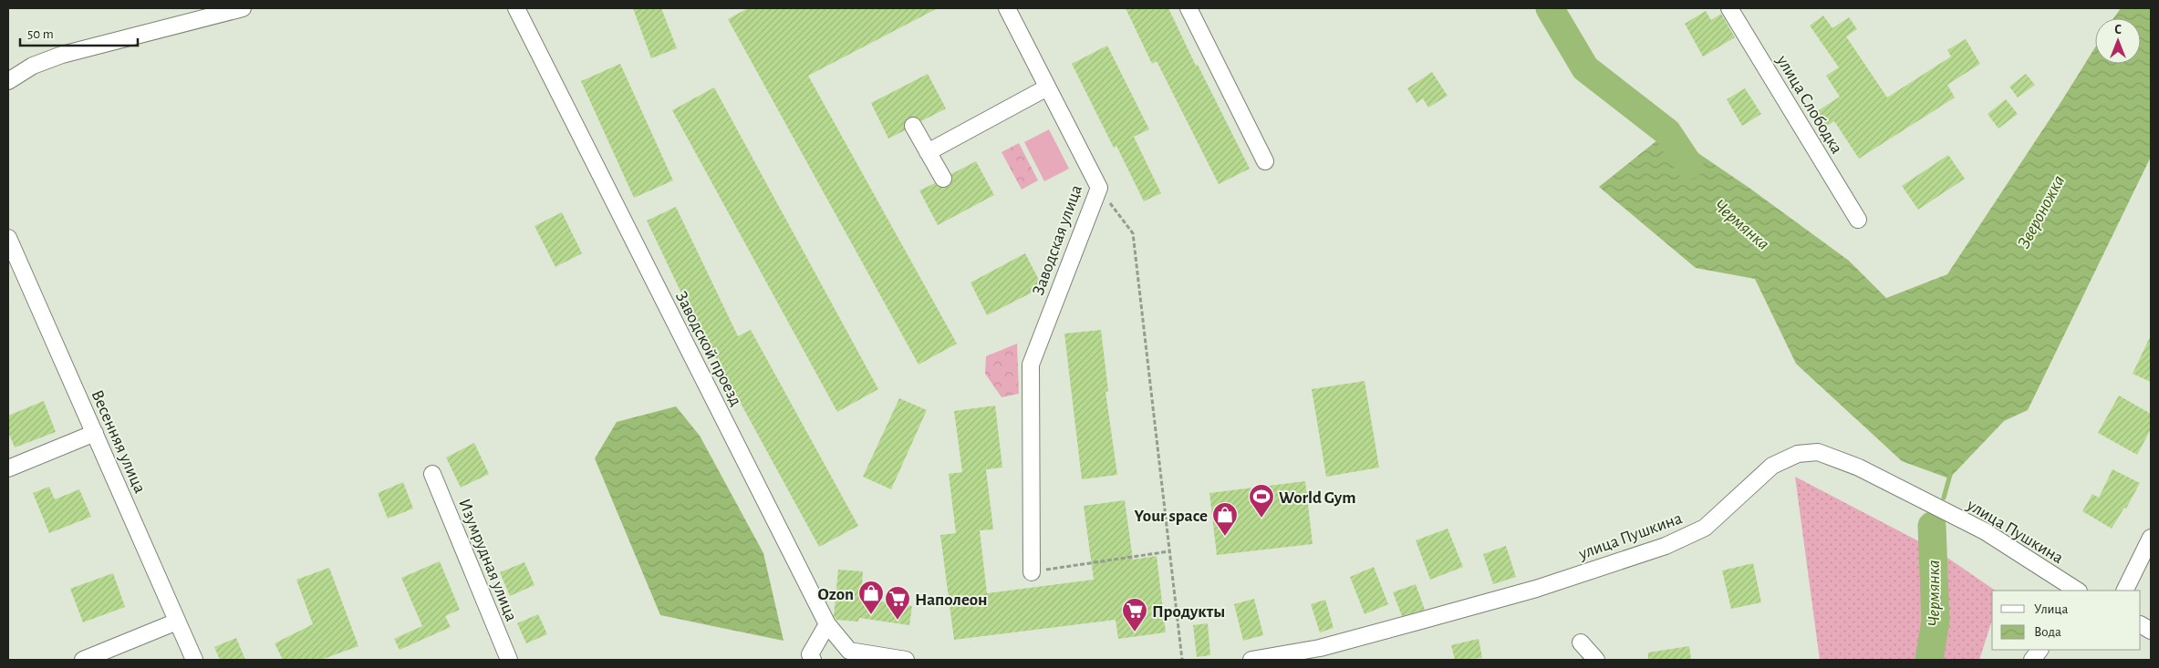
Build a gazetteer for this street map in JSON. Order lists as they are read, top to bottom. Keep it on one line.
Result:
{"streets":{"street":["улица Слободка","Заводская улица","Заводской проезд","Весенняя улица","улица Пушкина","Изумрудная улица"]},"water":["Звероножка","Чермянка"],"places":{"sports":["World Gym"],"shop":["Your space","Ozon"],"supermarket":["Наполеон","Продукты"]},"legend":["Улица","Вода"],"scale_bar":"50 m","north":"top"}
